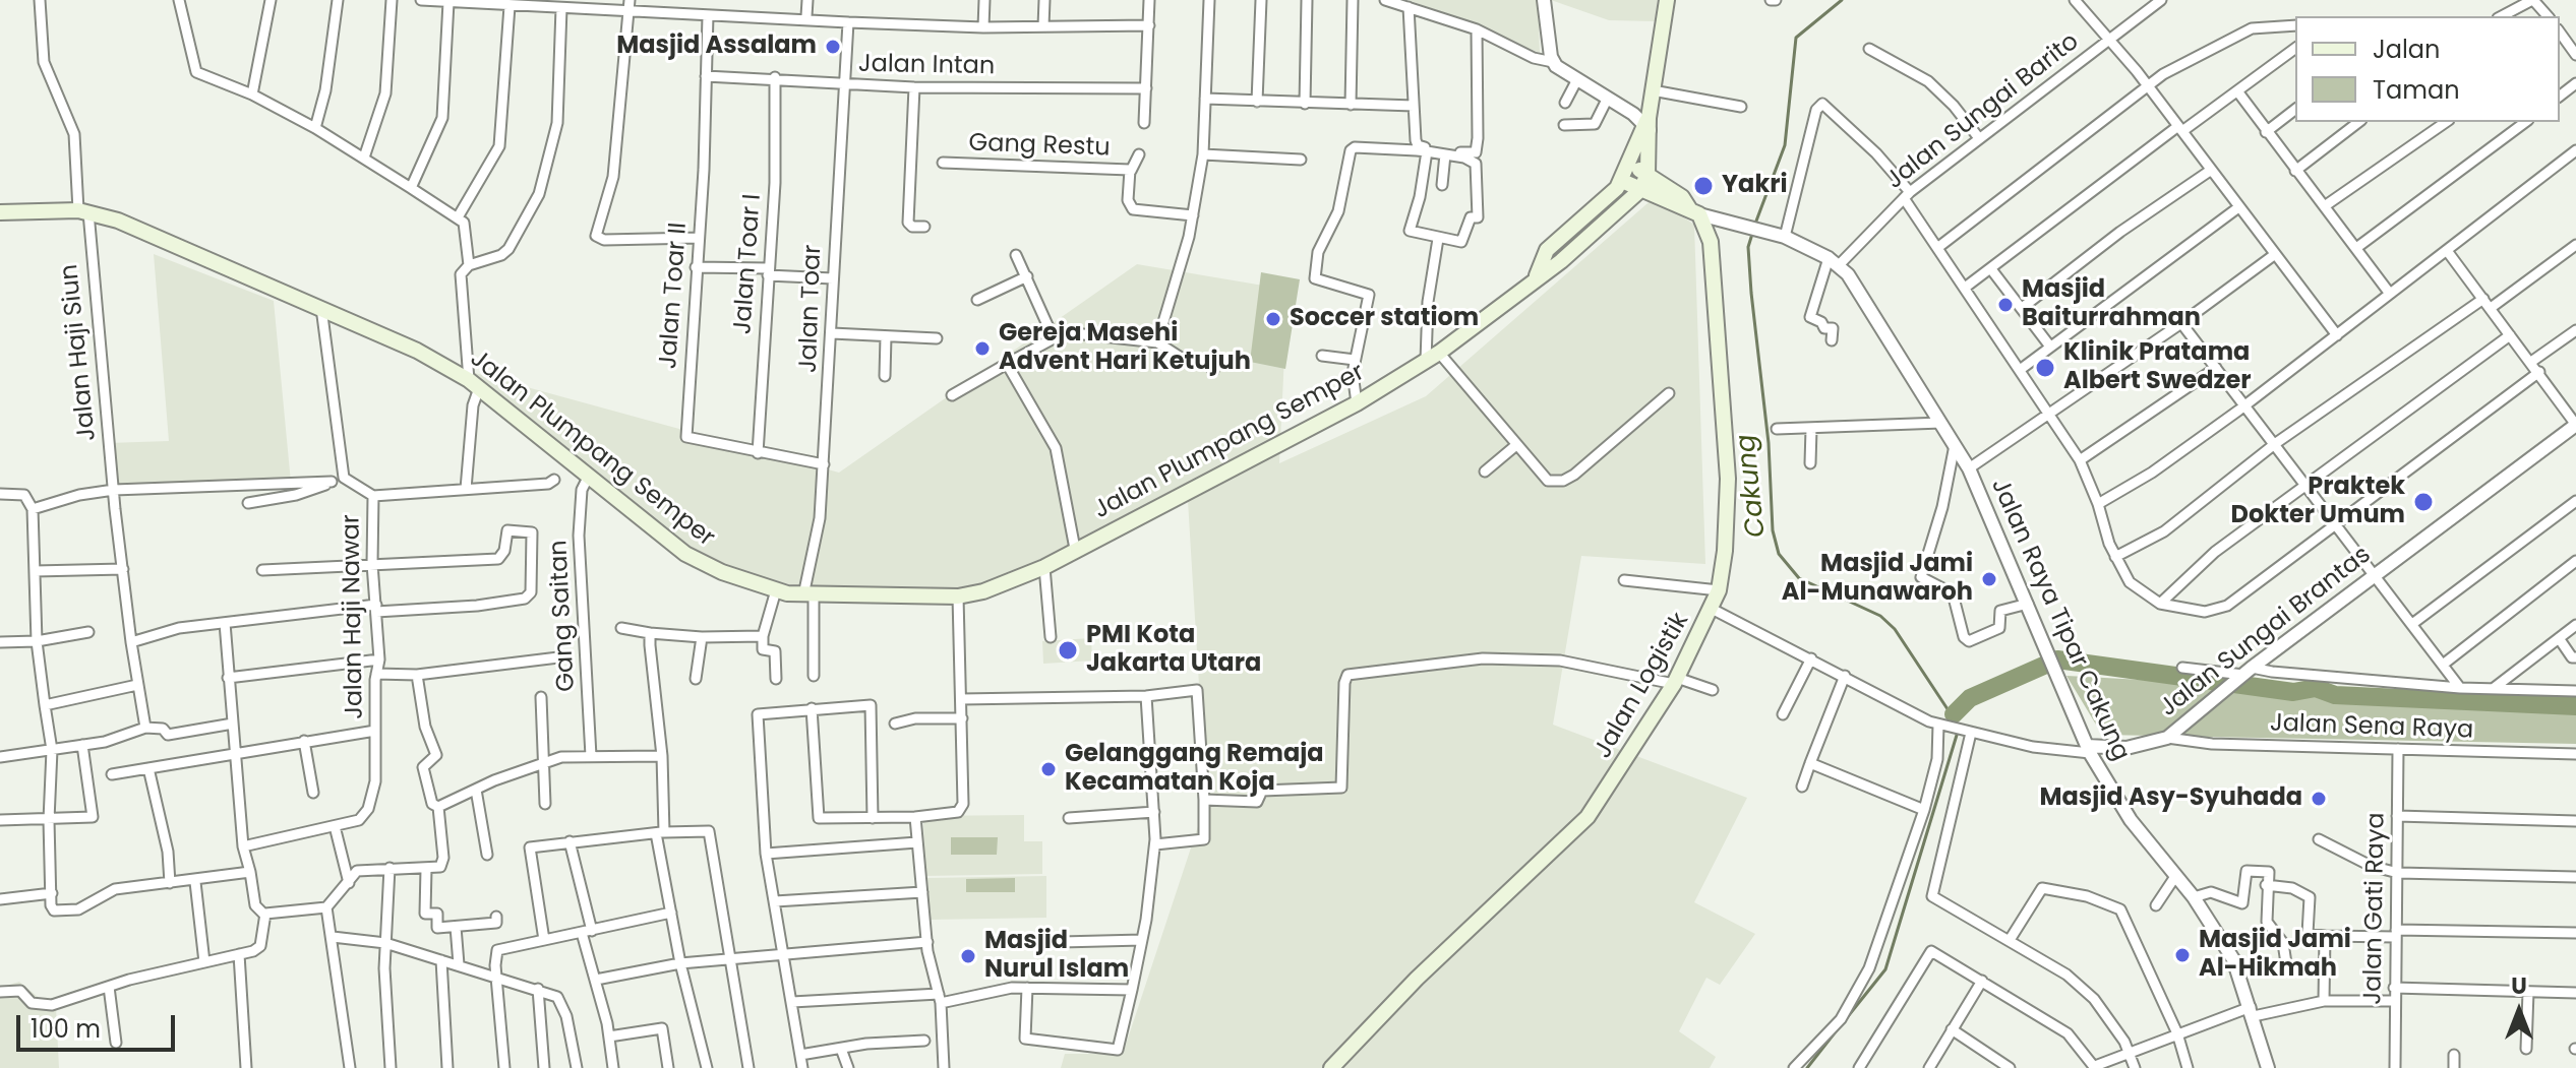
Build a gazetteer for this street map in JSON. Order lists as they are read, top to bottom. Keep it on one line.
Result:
{"streets":{"main road":["Jalan Plumpang Semper","Jalan Logistik"],"street":["Jalan Intan","Jalan Sungai Barito","Gang Restu","Jalan Toar I","Jalan Toar II","Jalan Toar","Jalan Haji Siun","Gang Saitan","Jalan Haji Nawar","Jalan Raya Tipar Cakung","Jalan Sungai Brantas","Jalan Sena Raya","Jalan Gati Raya"]},"crossings":[["Jalan Intan","Jalan Toar I"],["Jalan Intan","Jalan Toar II"],["Jalan Intan","Jalan Toar"],["Jalan Sungai Barito","Jalan Raya Tipar Cakung"],["Jalan Toar I","Jalan Toar II"],["Jalan Toar II","Jalan Toar"],["Jalan Toar","Jalan Plumpang Semper"],["Jalan Haji Siun","Jalan Plumpang Semper"],["Jalan Haji Siun","Jalan Haji Nawar"],["Jalan Plumpang Semper","Gang Saitan"],["Jalan Raya Tipar Cakung","Jalan Sungai Brantas"],["Jalan Sungai Brantas","Jalan Sena Raya"],["Jalan Sena Raya","Jalan Gati Raya"]],"water":["Cakung"],"places":["Masjid Assalam","Yakri","Masjid Baiturrahman","Soccer statiom","Gereja Masehi Advent Hari Ketujuh","Klinik Pratama Albert Swedzer","Praktek Dokter Umum","Masjid Jami Al-Munawaroh","PMI Kota Jakarta Utara","Gelanggang Remaja Kecamatan Koja","Masjid Asy-Syuhada","Masjid Jami Al-Hikmah","Masjid Nurul Islam"],"legend":["Jalan","Taman"],"scale_bar":"100 m","north":"top"}
